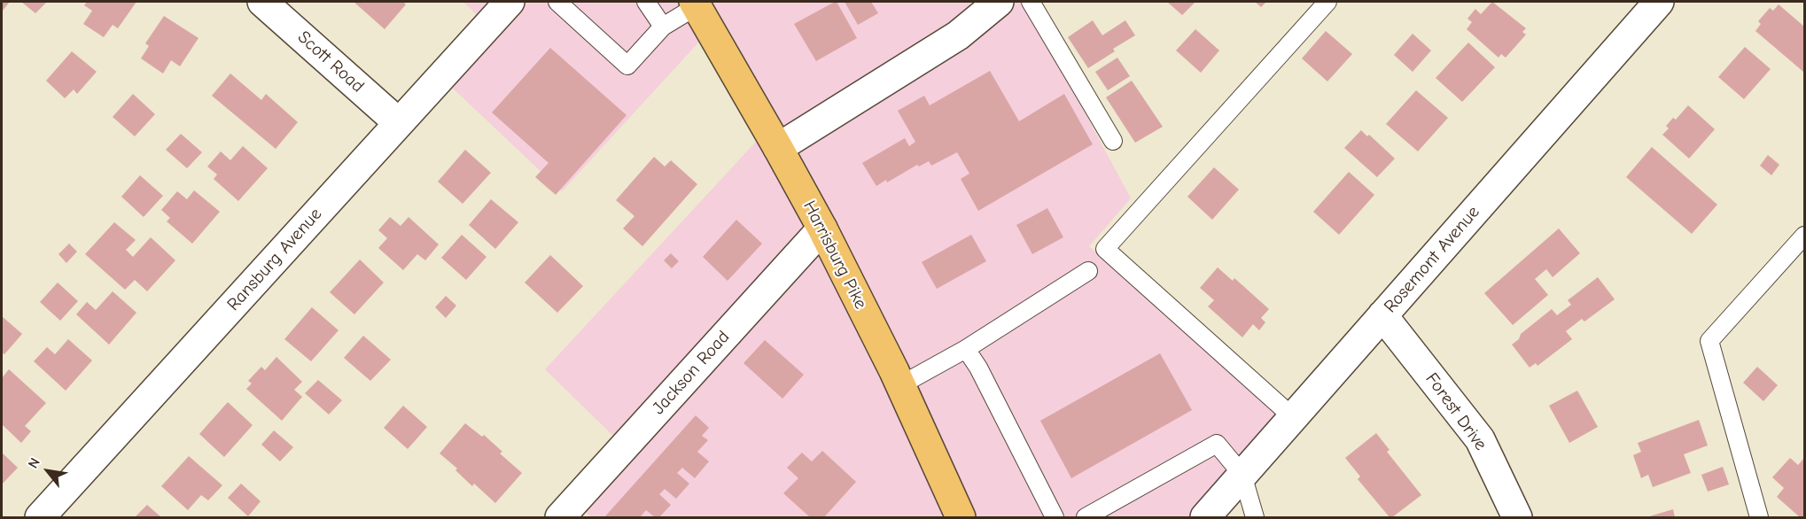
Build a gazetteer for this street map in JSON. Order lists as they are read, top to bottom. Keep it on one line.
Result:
{"streets":{"main road":["Harrisburg Pike"],"street":["Scott Road","Ransburg Avenue","Rosemont Avenue","Jackson Road","Forest Drive"]},"crossings":[["Scott Road","Ransburg Avenue"],["Harrisburg Pike","Jackson Road"],["Rosemont Avenue","Forest Drive"]],"north":"top left"}
